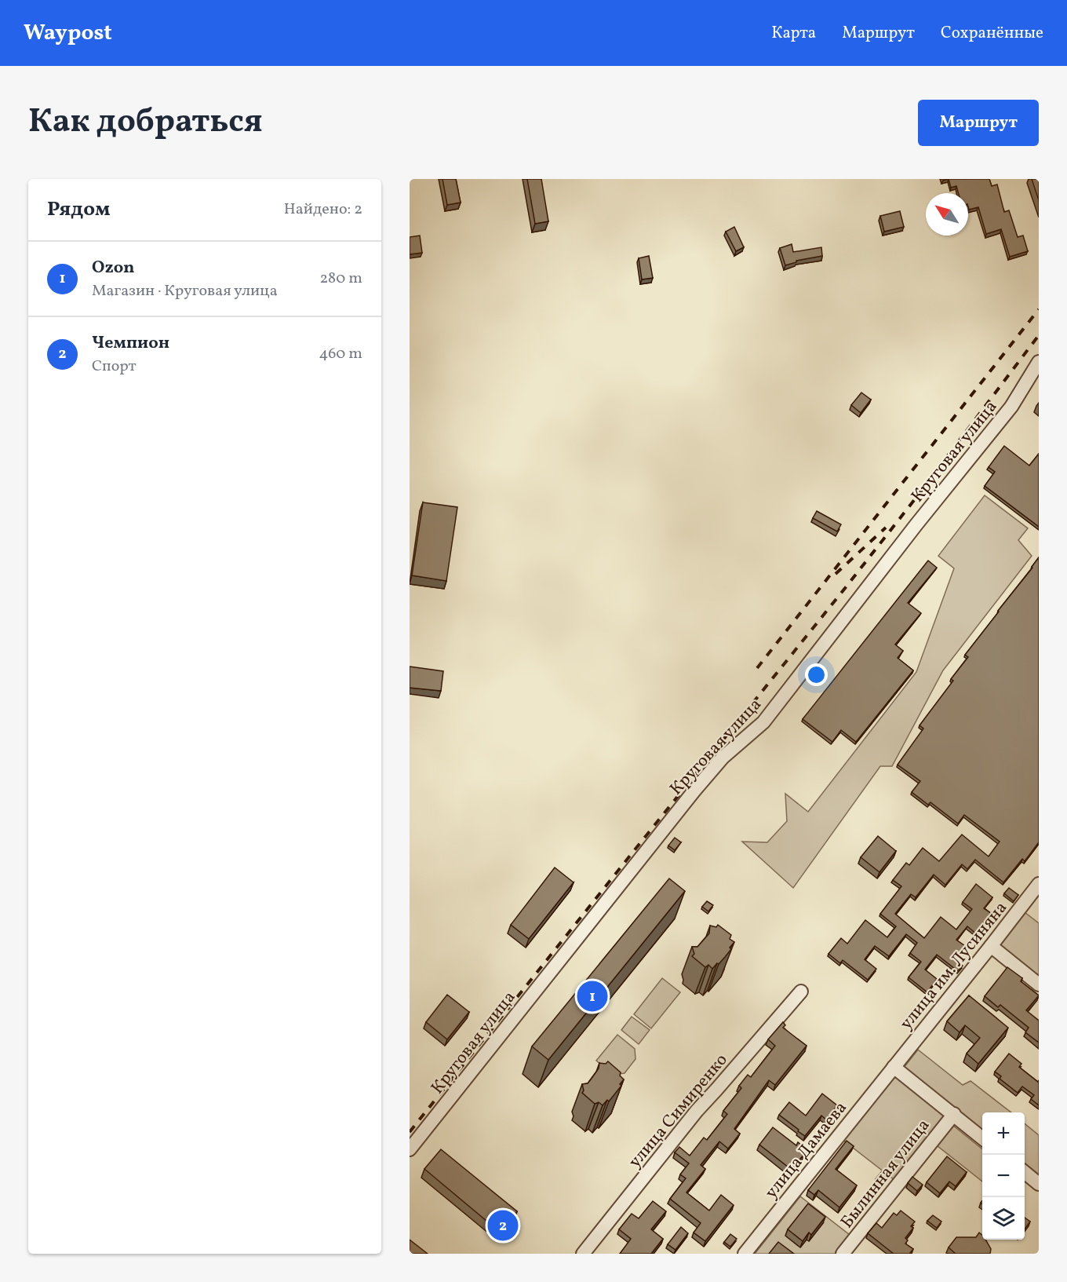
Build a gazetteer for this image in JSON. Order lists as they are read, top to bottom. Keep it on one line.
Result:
{"streets":{"street":["Круговая улица","улица им. Лусиняна","улица Симиренко","улица Дамаева","Былинная улица"]},"crossings":[["улица им. Лусиняна","улица Дамаева"]],"north":"top left","page":{"header":"Waypost","nav":["Карта","Маршрут","Сохранённые"],"title":"Как добраться","buttons":"Маршрут","heading":["Рядом","Найдено: 2"],"list":[{"mark":"1","name":"Ozon","note":"Магазин · Круговая улица","value":"280 m"},{"mark":"2","name":"Чемпион","note":"Спорт","value":"460 m"}],"pins":["1","2"],"map_buttons":["+","−"]}}
